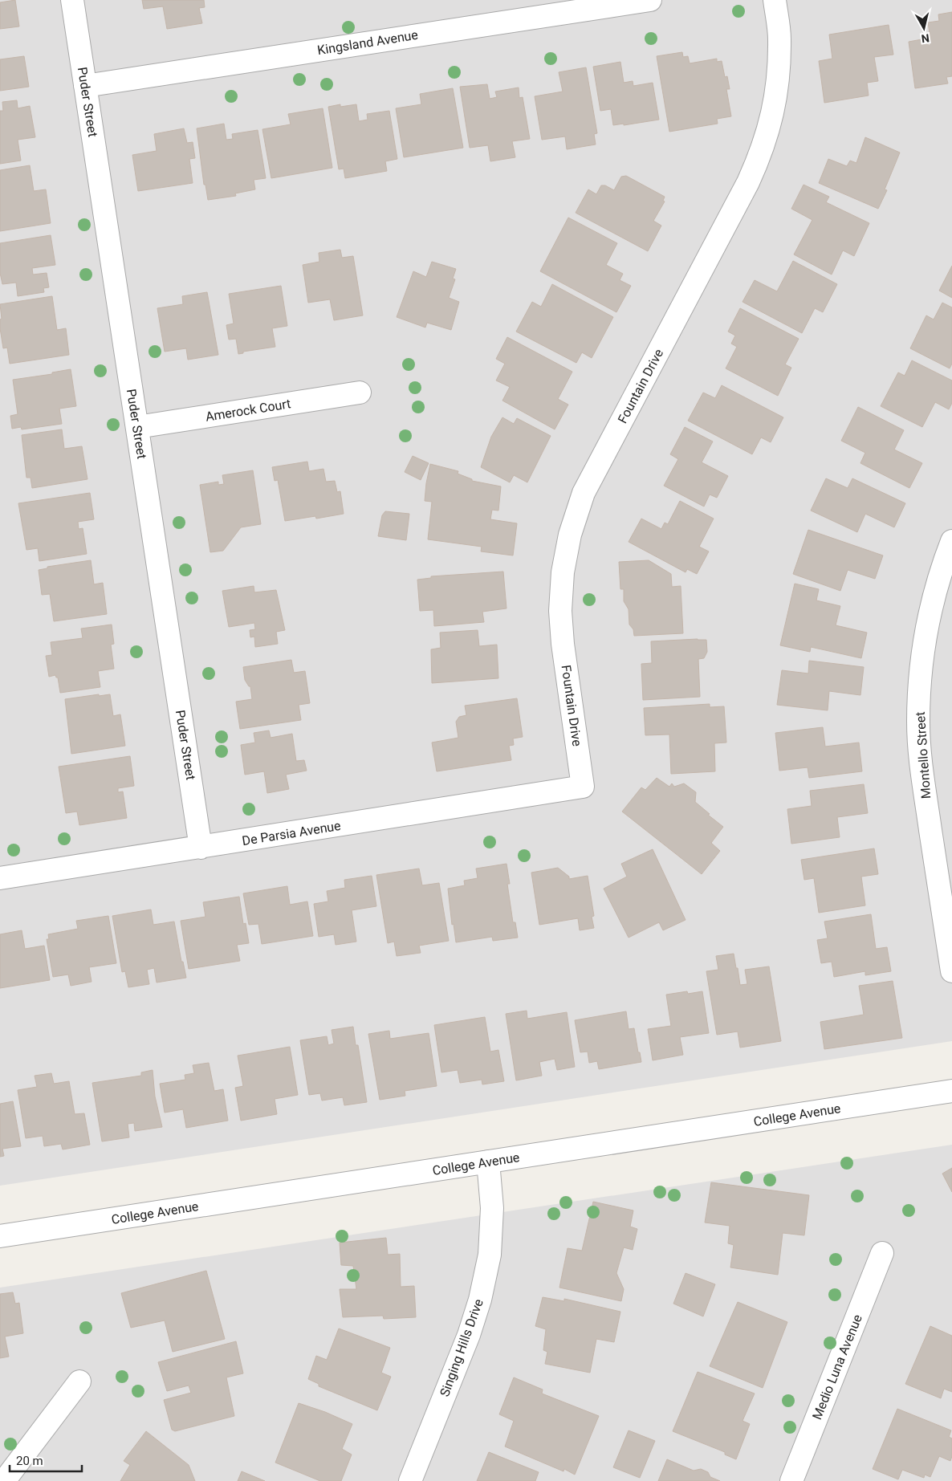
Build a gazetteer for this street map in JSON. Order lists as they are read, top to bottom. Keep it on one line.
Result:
{"streets":{"street":["Kingsland Avenue","Puder Street","Fountain Drive","Amerock Court","Montello Street","De Parsia Avenue","College Avenue","Singing Hills Drive","Medio Luna Avenue"]},"crossings":[["Kingsland Avenue","Puder Street"],["Puder Street","Amerock Court"],["Puder Street","De Parsia Avenue"],["Fountain Drive","De Parsia Avenue"],["College Avenue","Singing Hills Drive"]],"scale_bar":"20 m","north":"bottom"}
